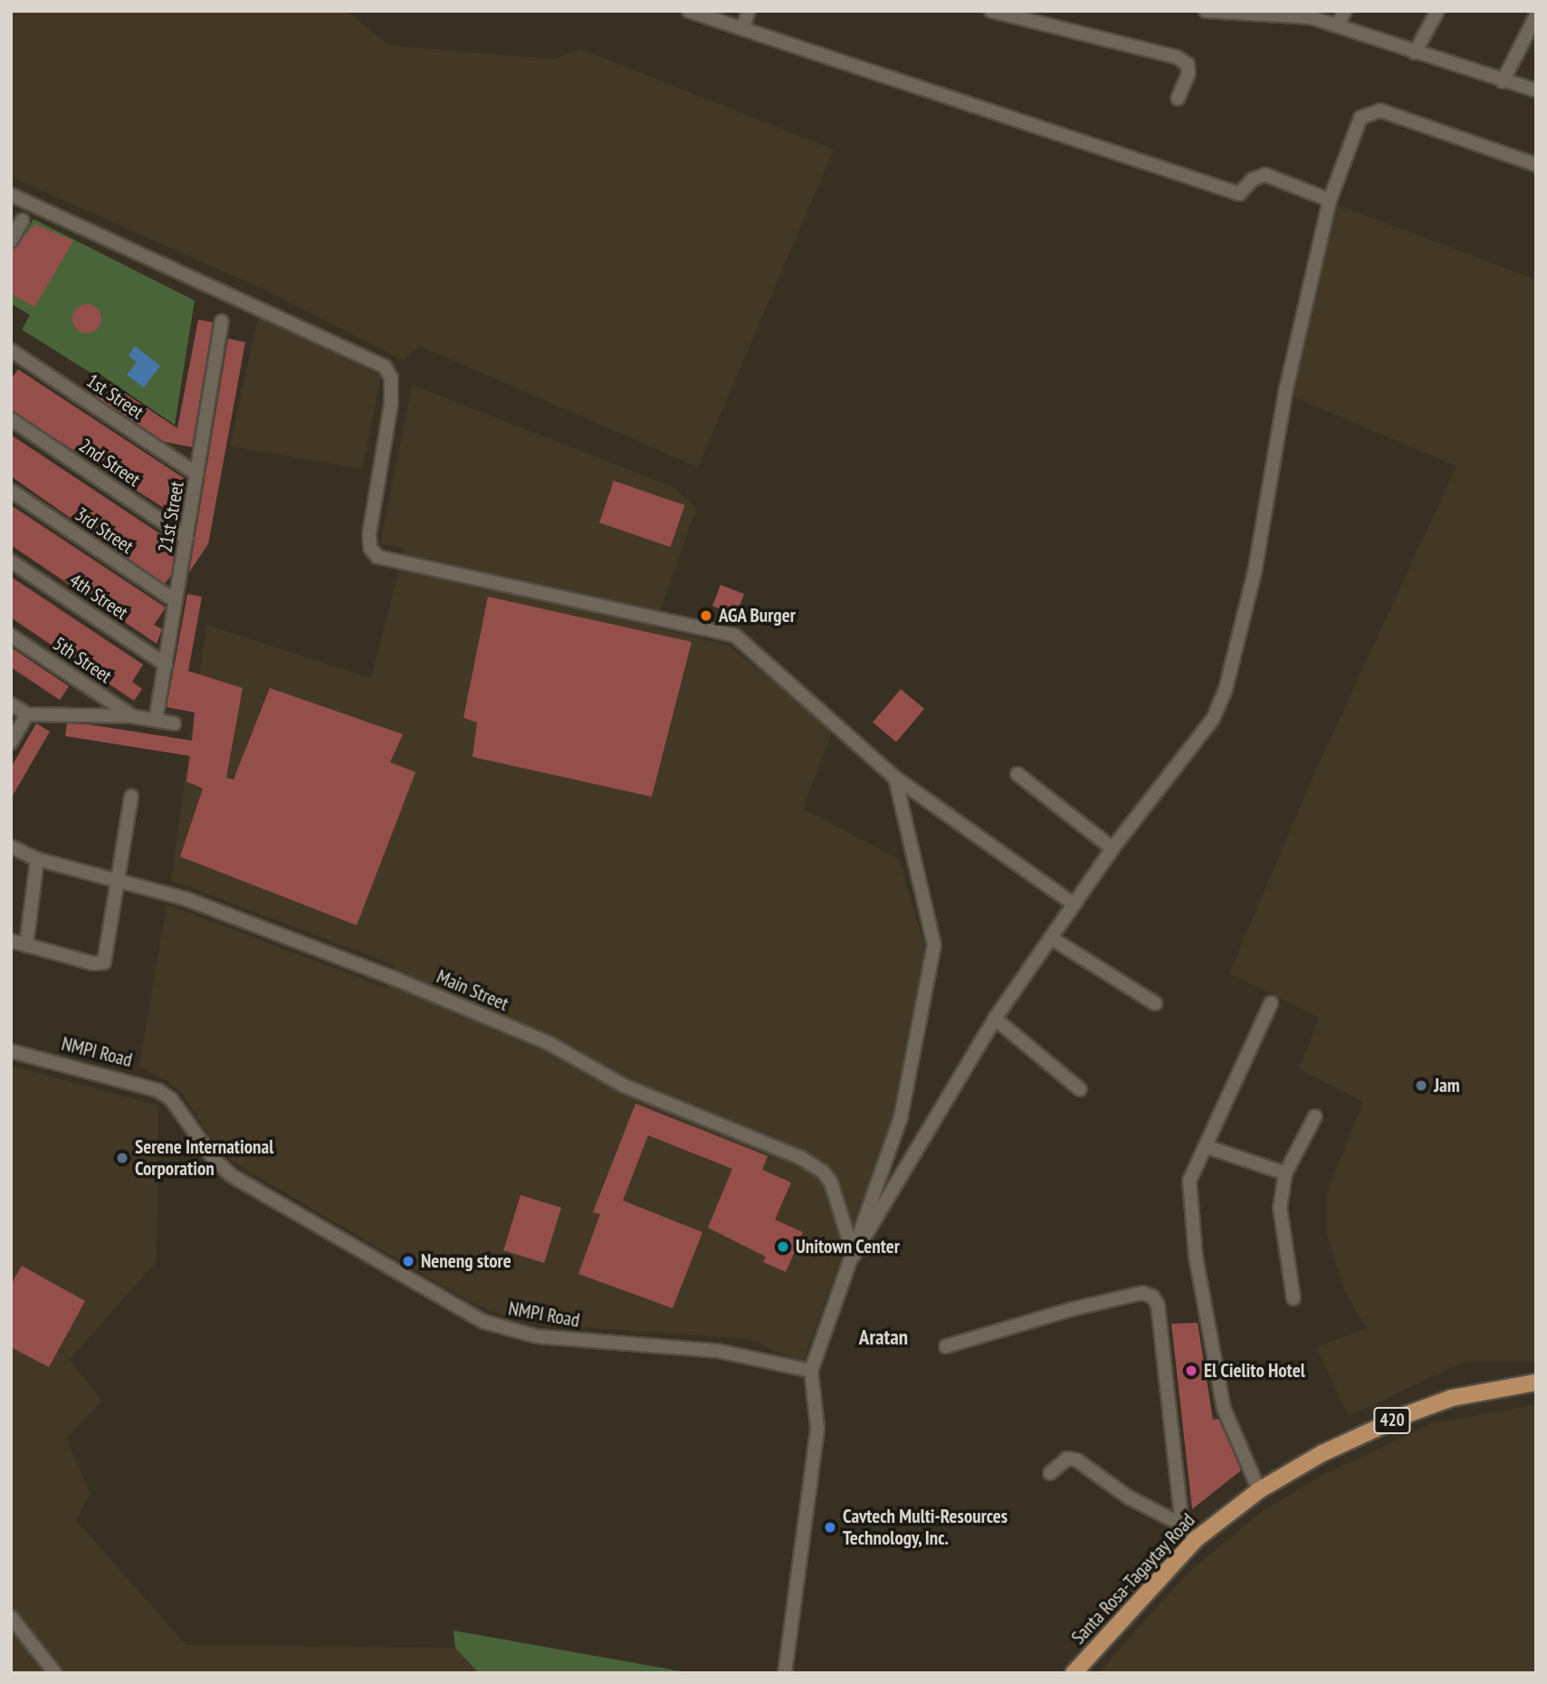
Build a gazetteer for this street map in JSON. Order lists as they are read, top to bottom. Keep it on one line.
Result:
{"streets":{"main road":["420","Santa Rosa-Tagaytay Road"],"street":["1st Street","2nd Street","21st Street","3rd Street","4th Street","5th Street","Main Street","NMPI Road"]},"crossings":[["1st Street","21st Street"],["2nd Street","21st Street"],["21st Street","3rd Street"],["21st Street","4th Street"]],"districts":["Aratan"],"places":["AGA Burger","Jam","Serene International Corporation","Unitown Center","Neneng store","El Cielito Hotel","Cavtech Multi-Resources Technology, Inc."]}
